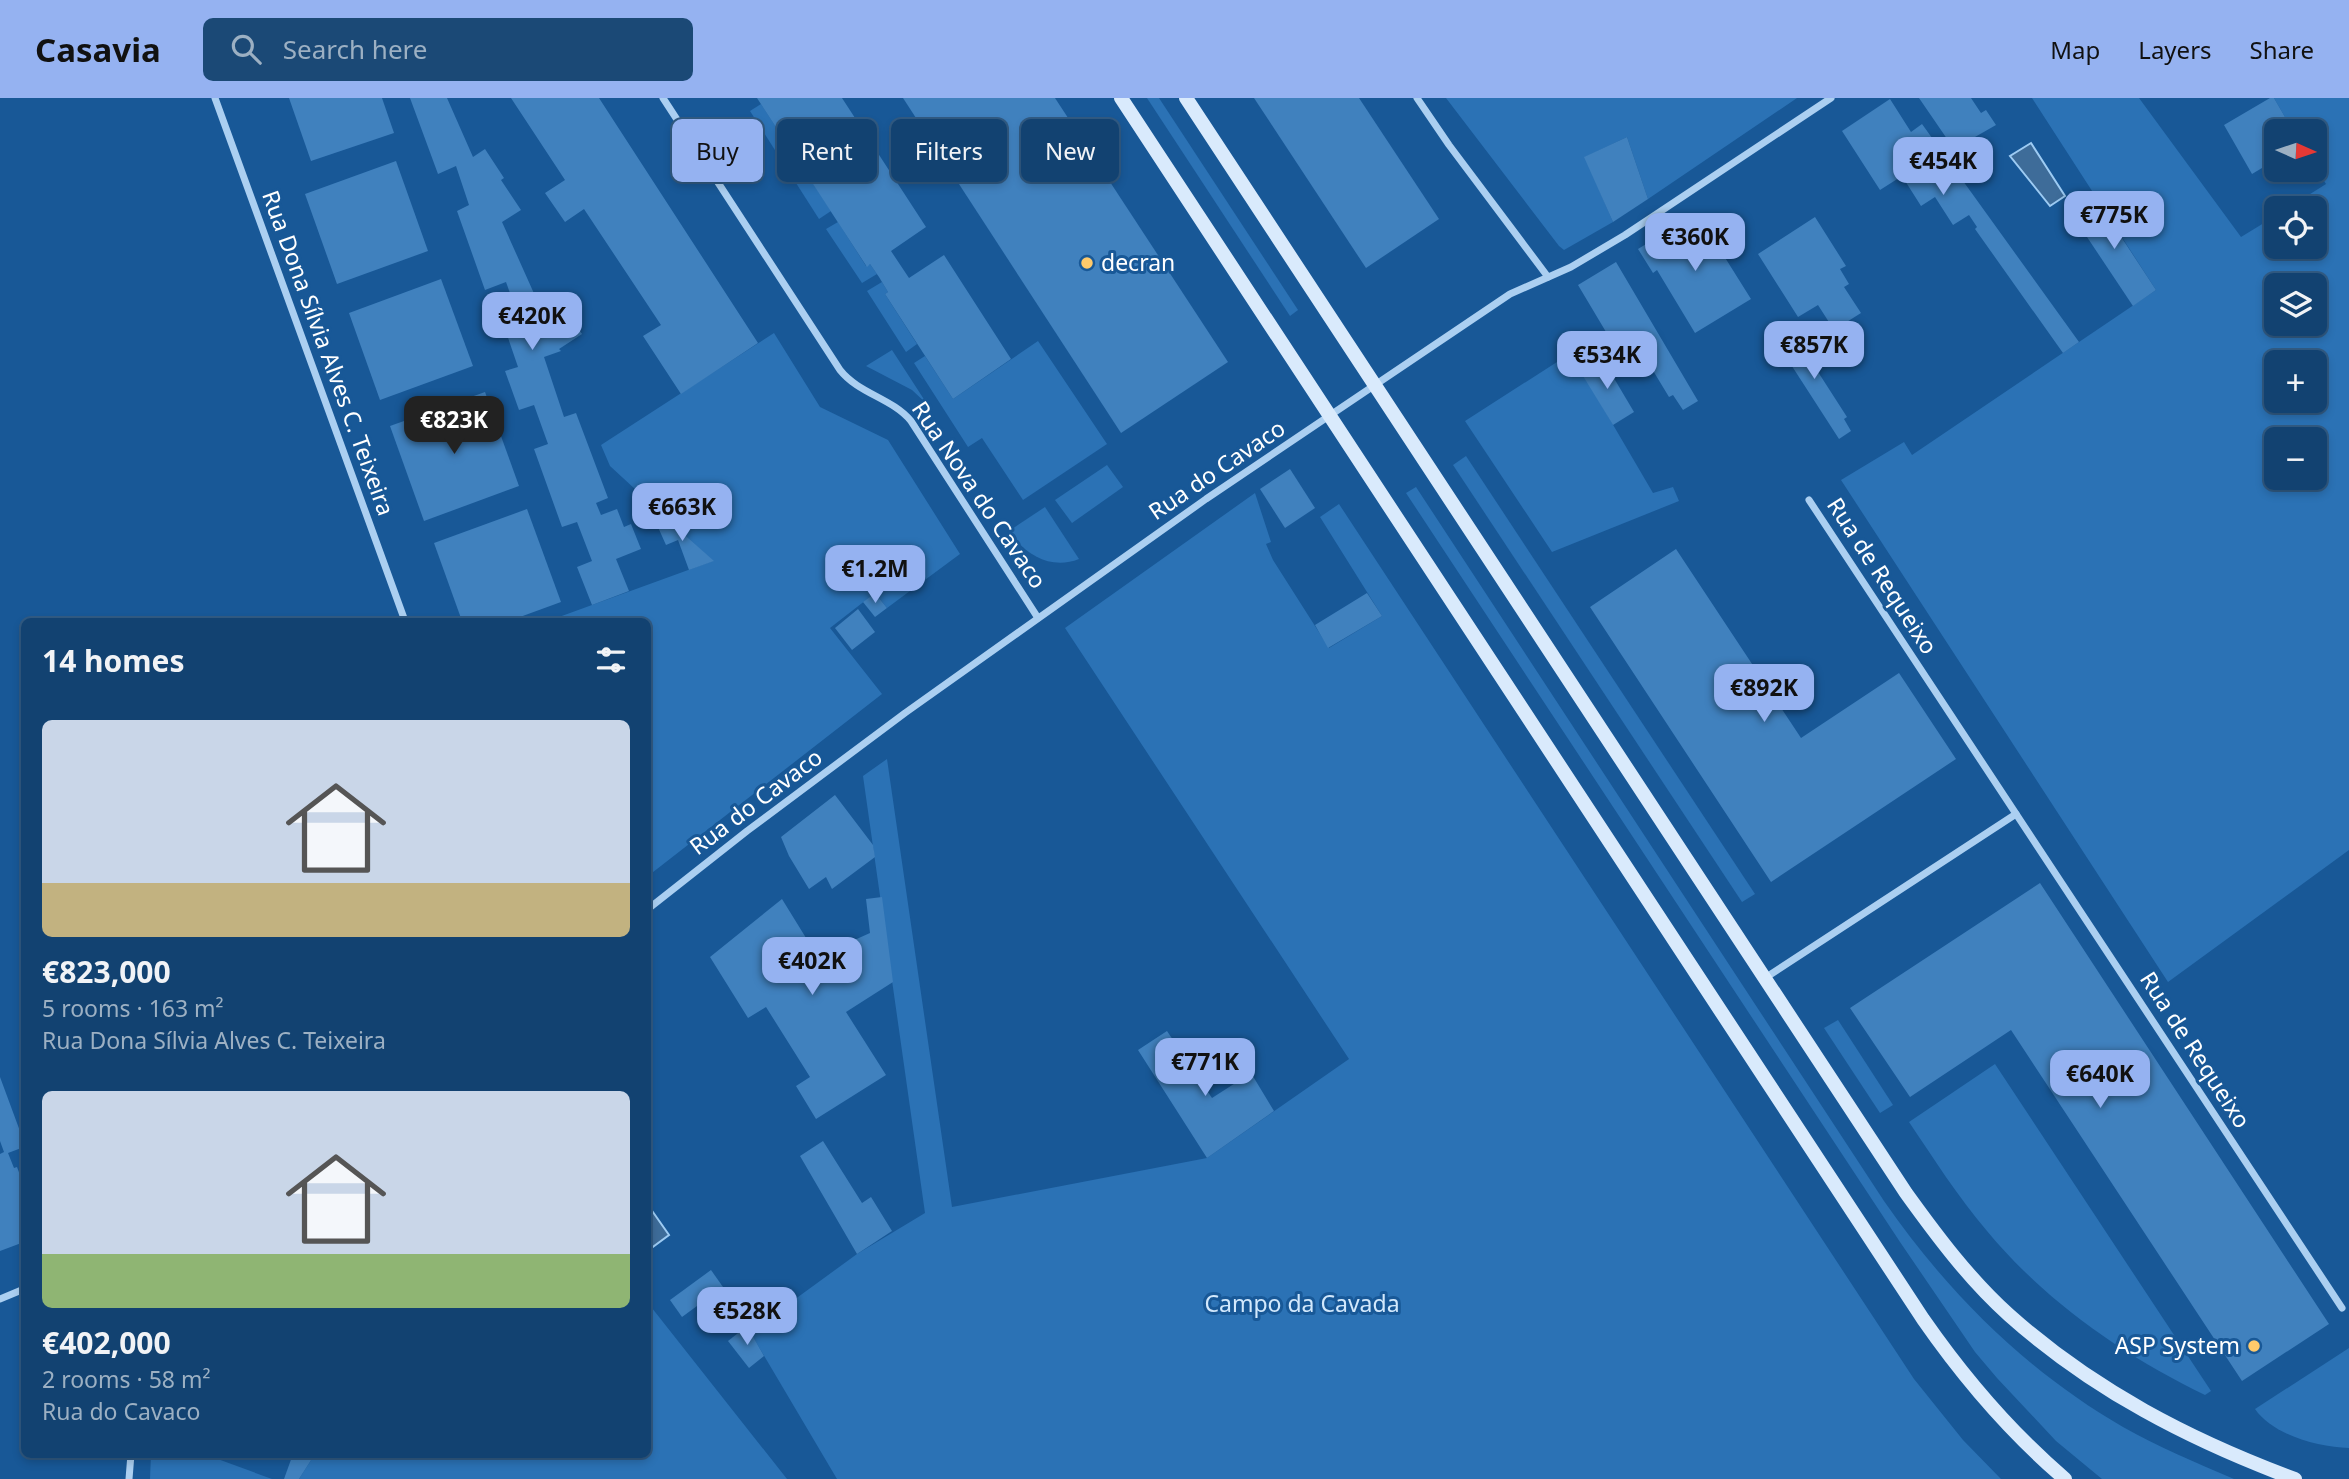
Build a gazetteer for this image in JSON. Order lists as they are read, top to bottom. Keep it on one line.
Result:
{"streets":{"street":["Rua Dona Sílvia Alves C. Teixeira","Rua do Cavaco","Rua Nova do Cavaco","Rua de Requeixo"]},"crossings":[["Rua do Cavaco","Rua Nova do Cavaco"]],"parks":["Campo da Cavada"],"places":["decran","ASP System"],"north":"right","page":{"header":"Casavia","search":"Search here","nav":["Map","Layers","Share"],"map_buttons":["+","−"],"chip":["Buy","Rent","Filters","New"],"price":["€454K","€775K","€360K","€420K","€857K","€534K","€823K","€663K","€1.2M","€892K","€402K","€771K","€640K","€528K"],"heading":"14 homes","list":[{"name":"€823,000","note":"5 rooms · 163 m² · Rua Dona Sílvia Alves C. Teixeira"},{"name":"€402,000","note":"2 rooms · 58 m² · Rua do Cavaco"}]}}
